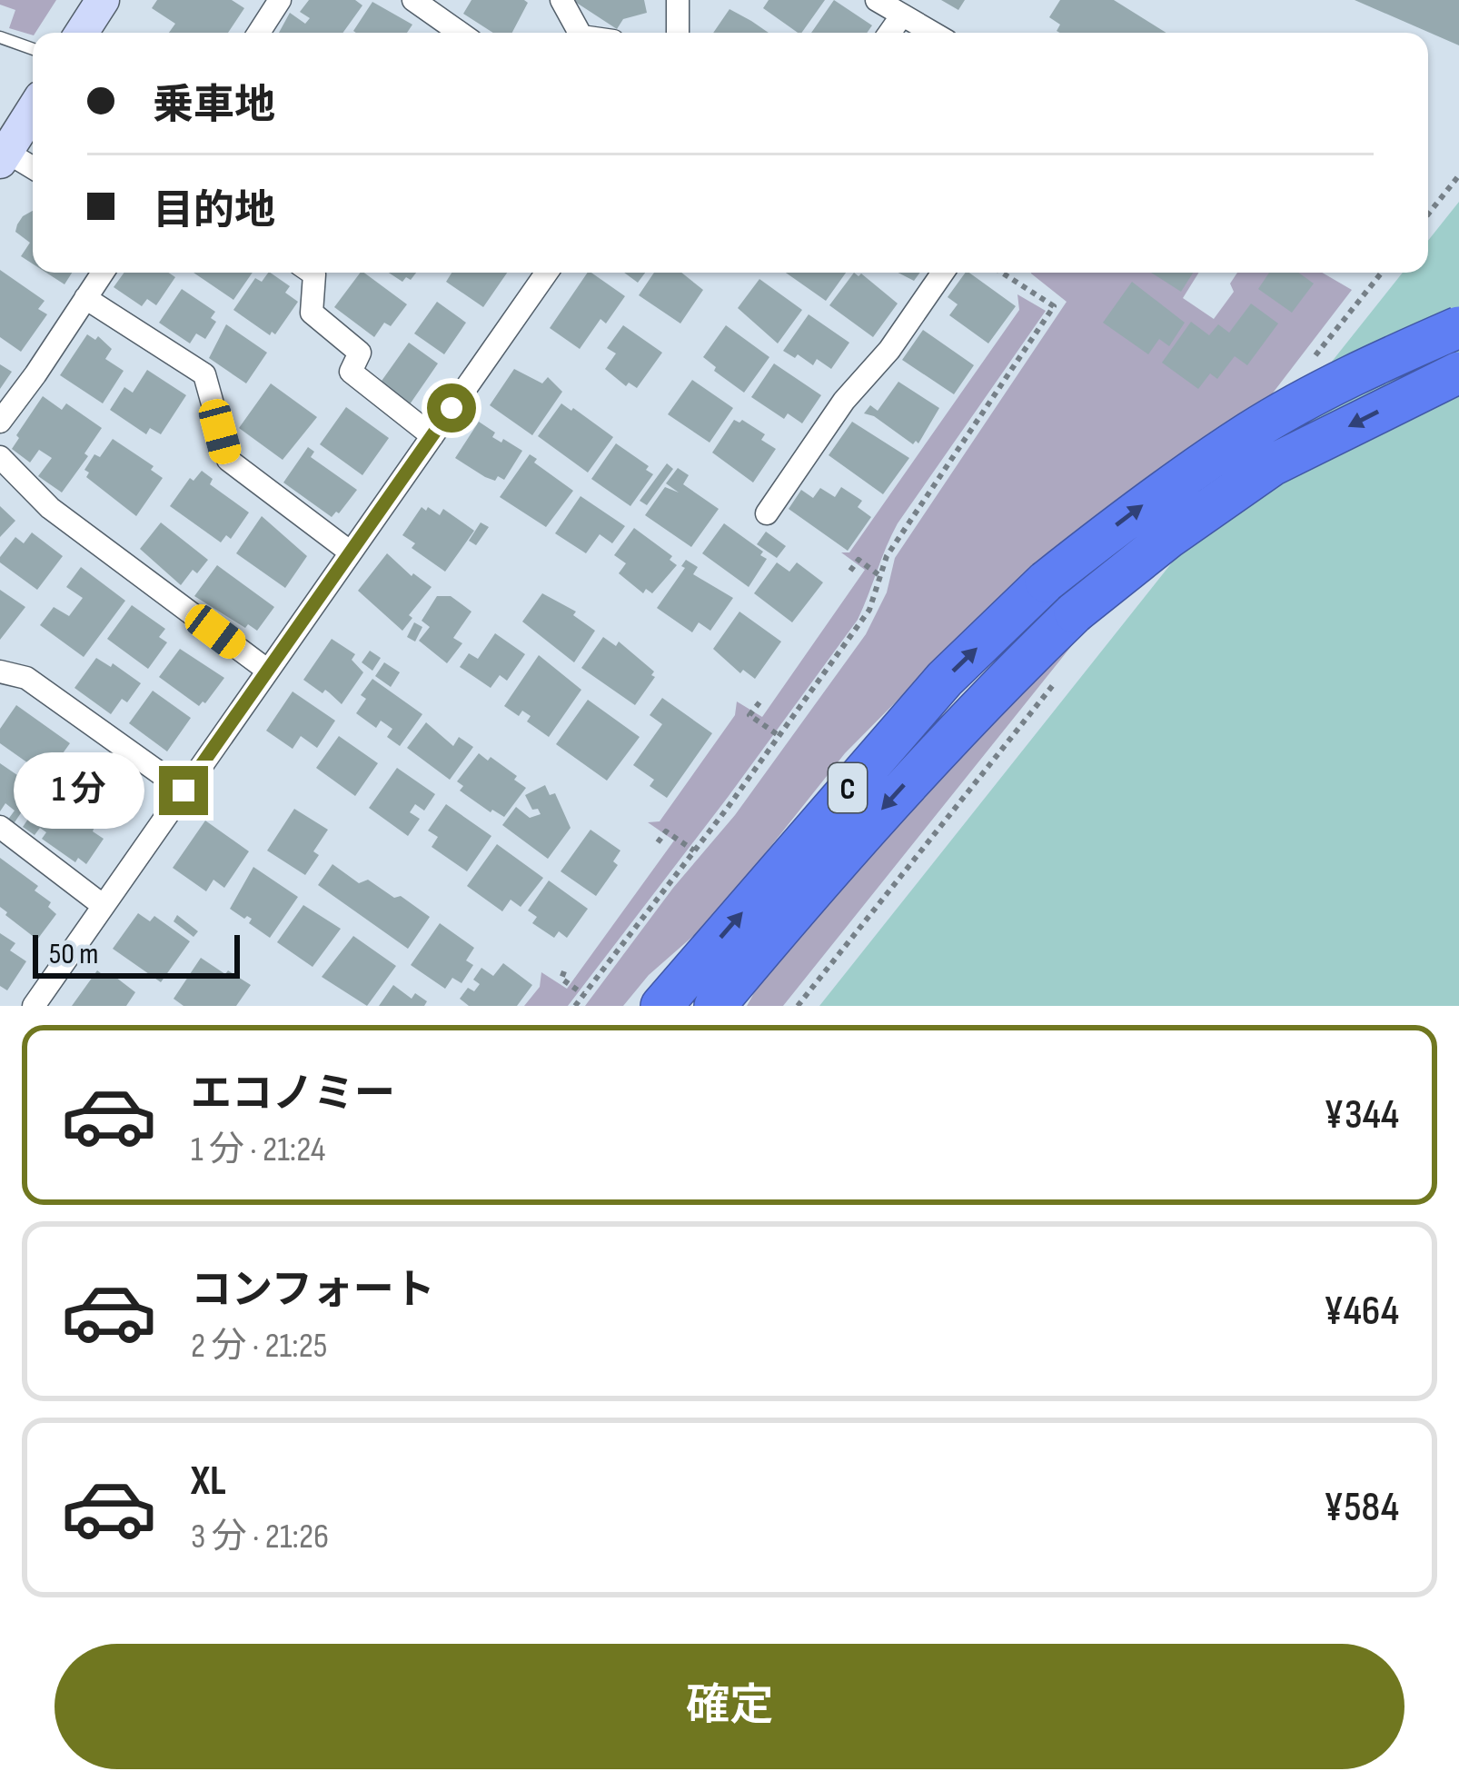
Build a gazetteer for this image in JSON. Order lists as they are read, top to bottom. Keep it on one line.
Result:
{"streets":{"highway":["C"]},"scale_bar":"50 m","page":{"banner":["乗車地","目的地"],"bubble":"1 分","scale":"50 m","list":[{"name":"エコノミー","note":"1 分 · 21:24","value":"¥344"},{"name":"コンフォート","note":"2 分 · 21:25","value":"¥464"},{"name":"XL","note":"3 分 · 21:26","value":"¥584"}],"buttons":"確定"}}
